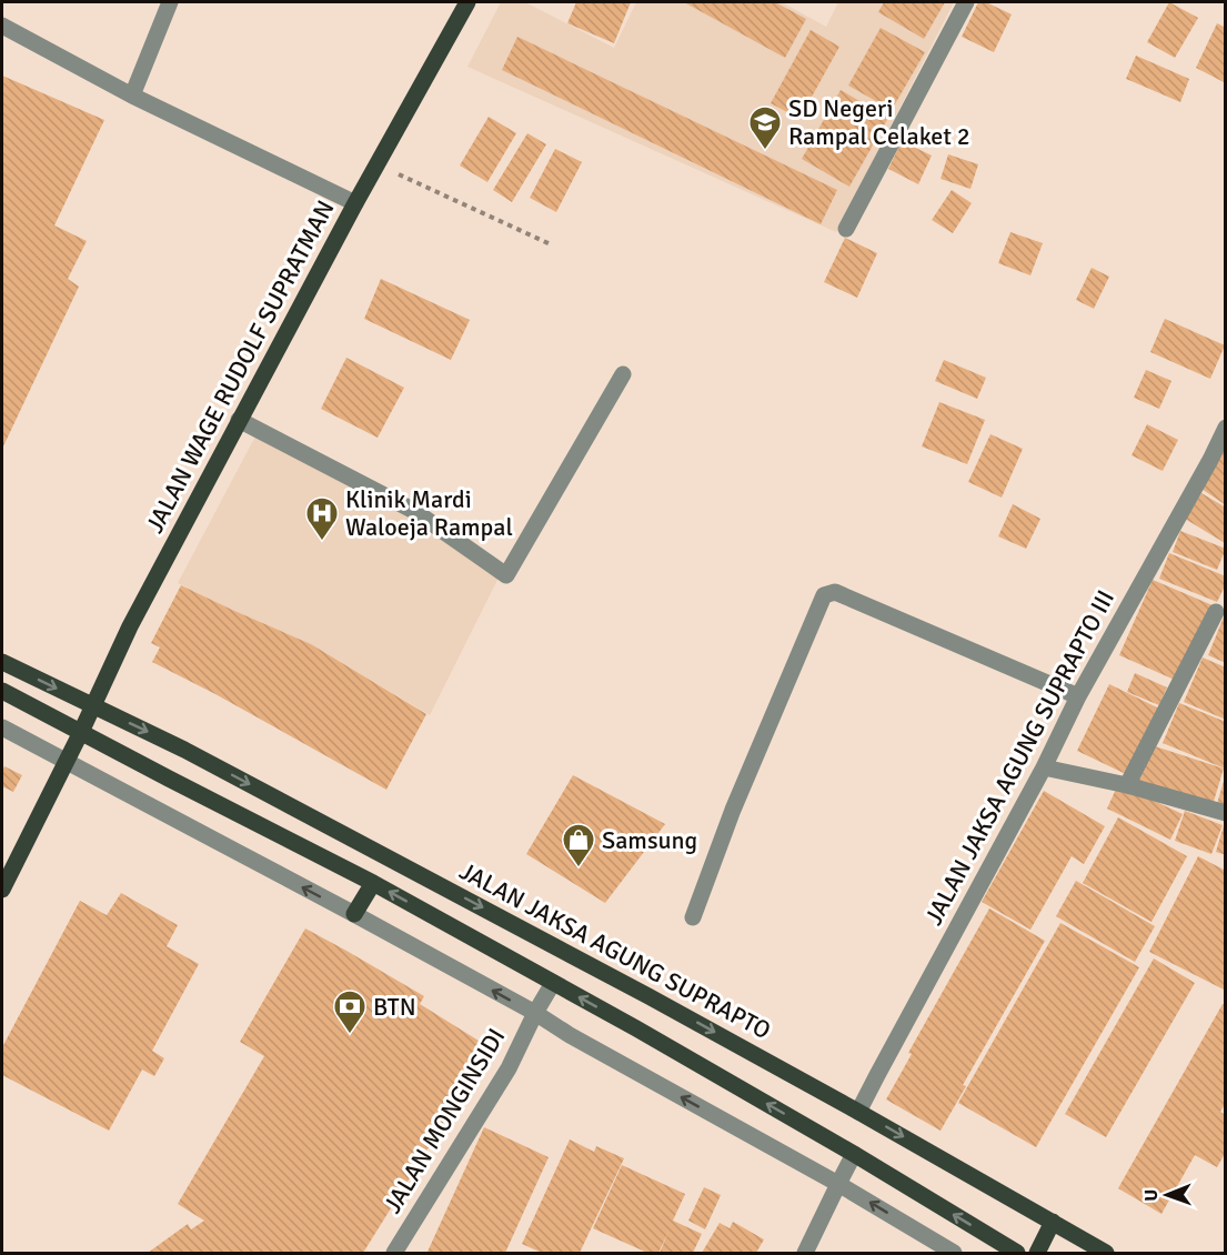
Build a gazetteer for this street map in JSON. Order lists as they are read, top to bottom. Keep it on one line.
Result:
{"streets":{"main road":["JALAN WAGE RUDOLF SUPRATMAN","JALAN JAKSA AGUNG SUPRAPTO"],"street":["JALAN JAKSA AGUNG SUPRAPTO III","JALAN MONGINSIDI"]},"crossings":[["JALAN WAGE RUDOLF SUPRATMAN","JALAN JAKSA AGUNG SUPRAPTO"],["JALAN JAKSA AGUNG SUPRAPTO III","JALAN JAKSA AGUNG SUPRAPTO"]],"places":{"school or university":["SD Negeri Rampal Celaket 2"],"hospital":["Klinik Mardi Waloeja Rampal"],"shop":["Samsung"],"bank":["BTN"]},"north":"left"}
